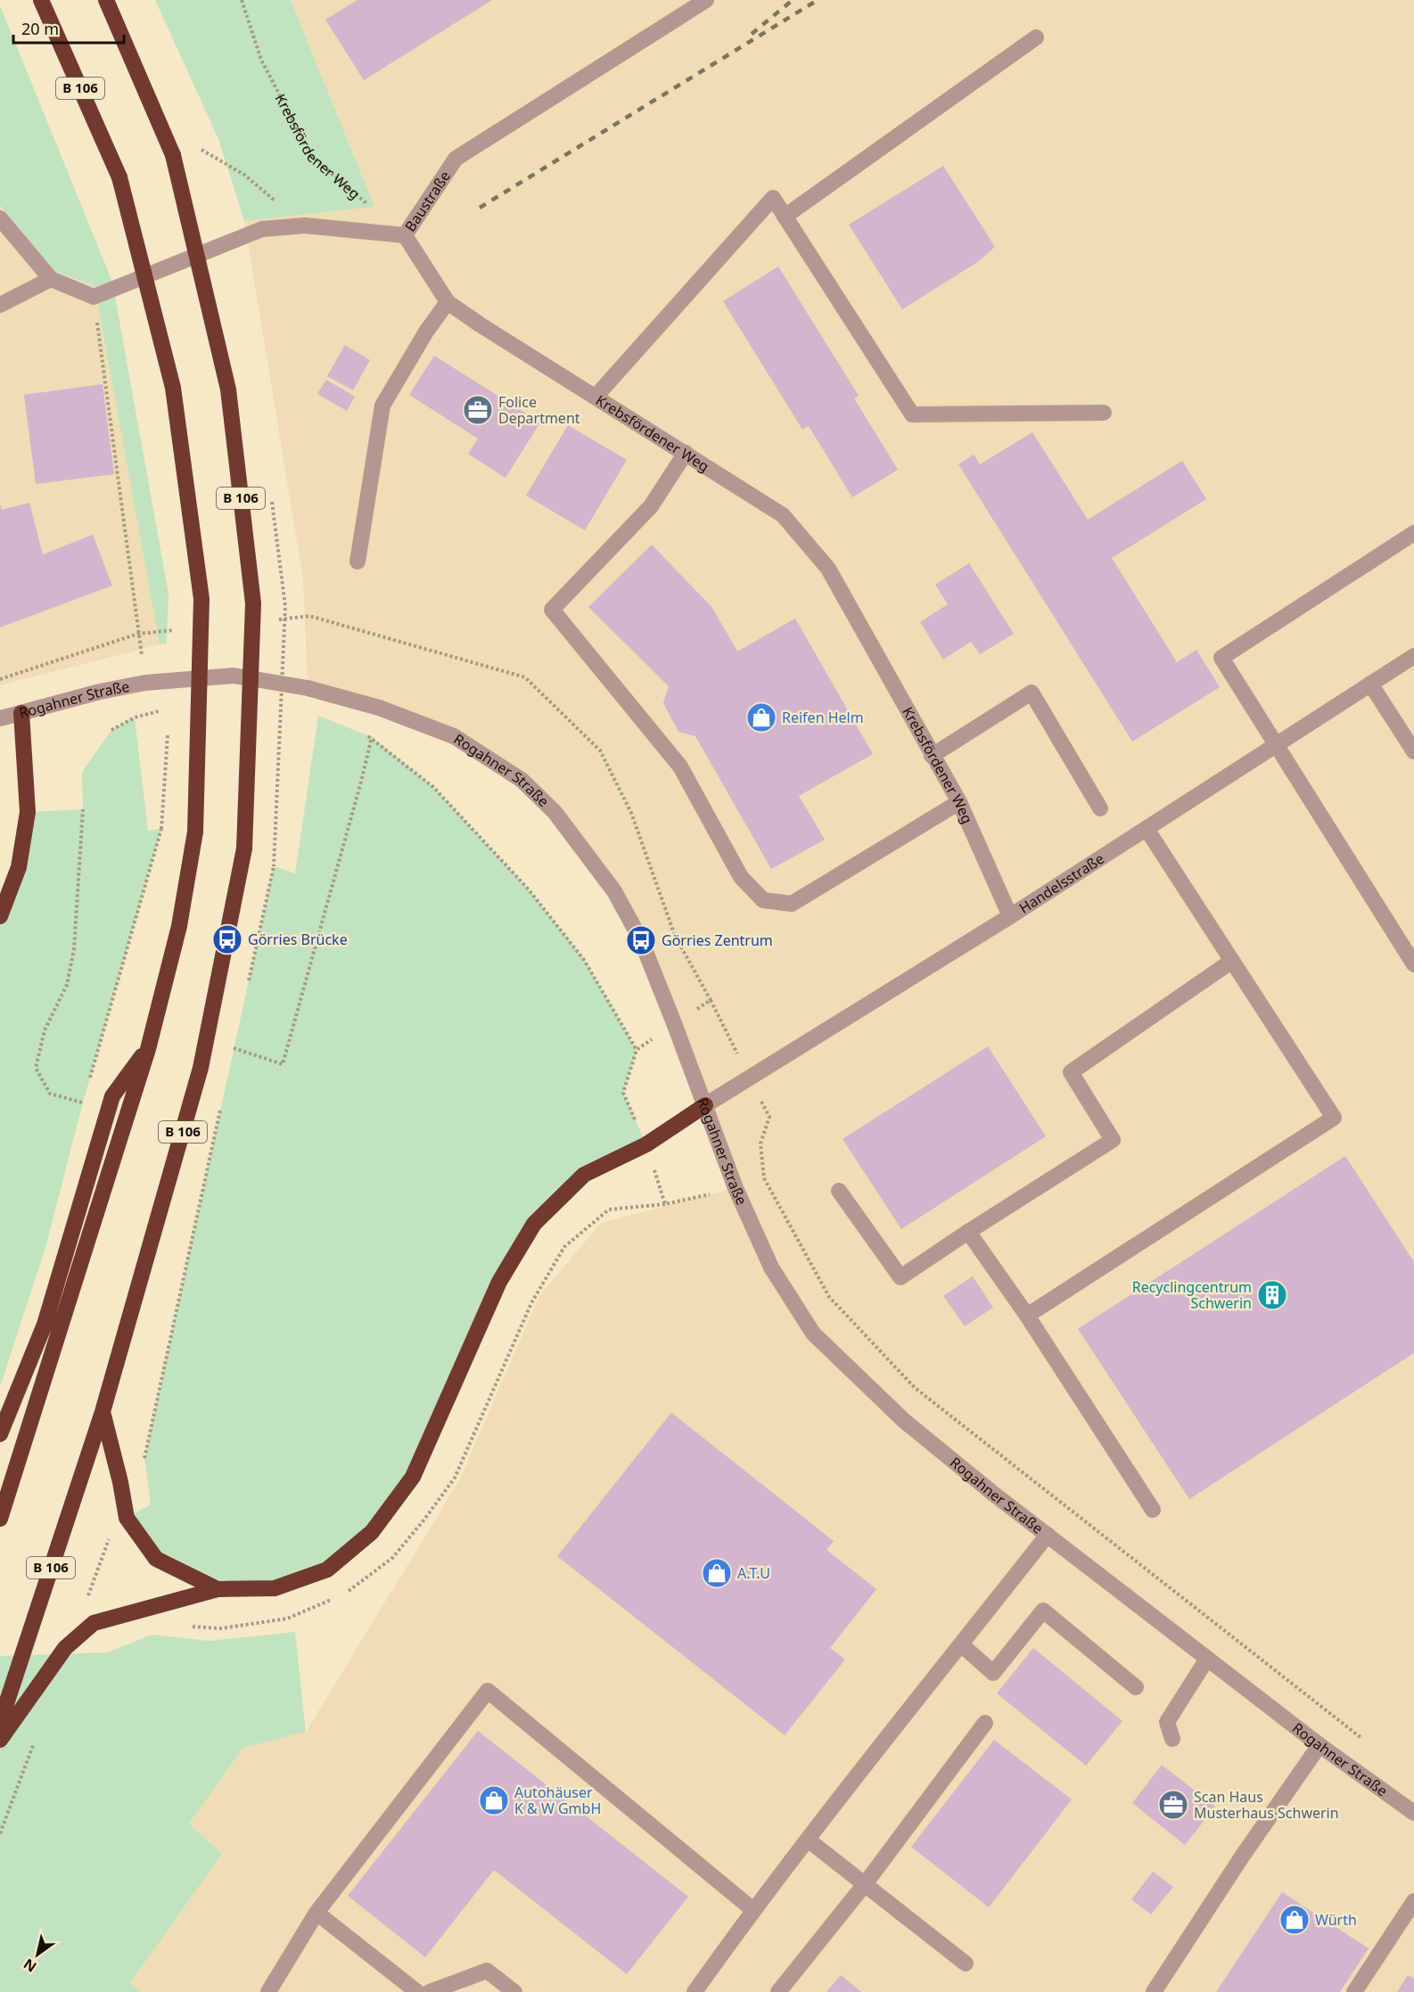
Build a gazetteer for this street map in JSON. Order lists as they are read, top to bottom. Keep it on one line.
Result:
{"streets":{"highway":["B 106"],"street":["Krebsfördener Weg","Baustraße","Rogahner Straße","Handelsstraße"]},"crossings":[["Krebsfördener Weg","Baustraße"],["Krebsfördener Weg","Handelsstraße"],["Rogahner Straße","Handelsstraße"]],"places":{"office":["Folice Department","Scan Haus Musterhaus Schwerin"],"shop":["Reifen Helm","A.T.U","Autohäuser K & W GmbH","Würth"],"bus stop":["Görries Brücke","Görries Zentrum"],"building":["Recyclingcentrum Schwerin"]},"scale_bar":"20 m","north":"bottom left"}
